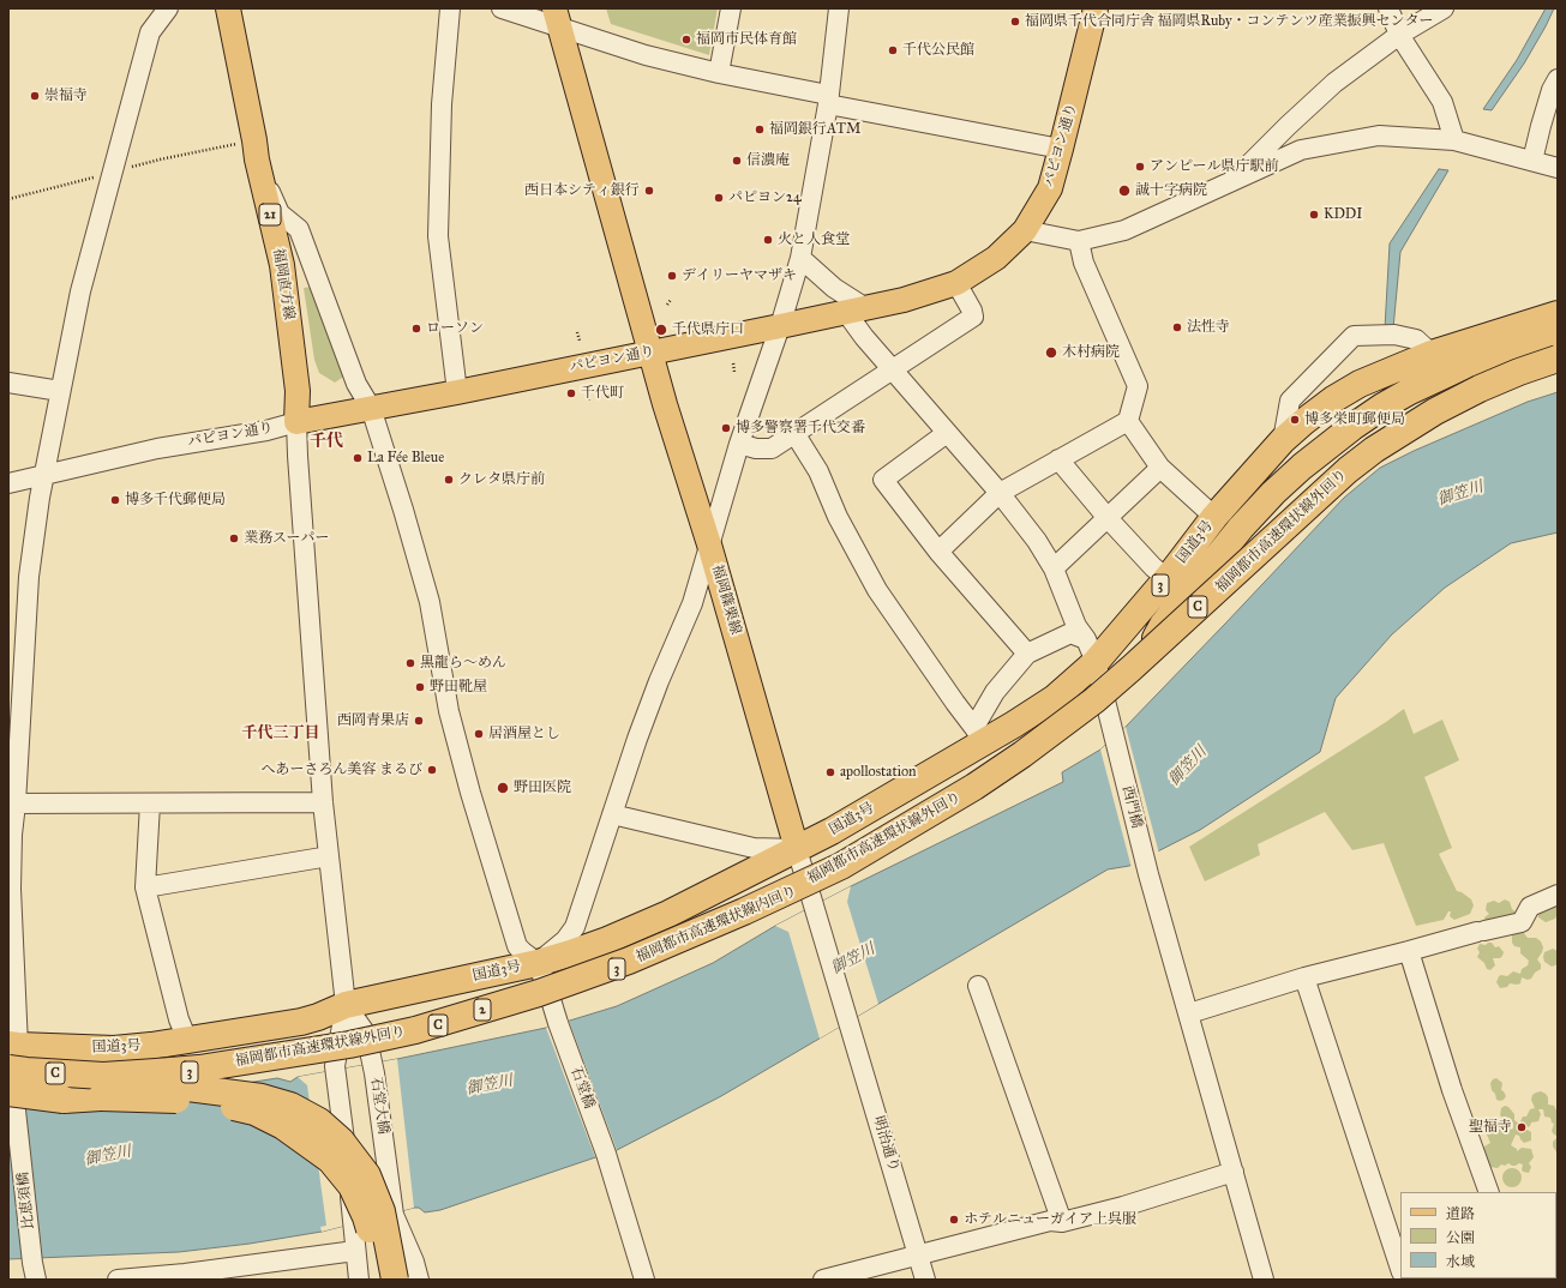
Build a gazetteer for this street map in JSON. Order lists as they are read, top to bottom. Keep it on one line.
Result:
{"streets":{"highway":["福岡都市高速環状線外回り","国道3号","3","C","福岡都市高速環状線内回り","2"],"main road":["パピヨン通り","21","福岡直方線","福岡篠栗線"],"street":["西門橋","石堂橋","石堂大橋","明治通り","比恵須橋"]},"crossings":[["パピヨン通り","福岡直方線"],["パピヨン通り","福岡篠栗線"],["パピヨン通り","西門橋"],["パピヨン通り","比恵須橋"],["福岡都市高速環状線外回り","国道3号"],["福岡都市高速環状線外回り","福岡都市高速環状線内回り"],["福岡都市高速環状線外回り","比恵須橋"],["国道3号","福岡篠栗線"],["国道3号","西門橋"],["国道3号","福岡都市高速環状線内回り"],["国道3号","石堂橋"],["国道3号","石堂大橋"],["国道3号","明治通り"],["国道3号","比恵須橋"],["福岡都市高速環状線内回り","比恵須橋"]],"districts":["千代","千代三丁目"],"water":["御笠川"],"places":["福岡県千代合同庁舎 福岡県Ruby・コンテンツ産業振興センター","福岡市民体育館","千代公民館","崇福寺","福岡銀行ATM","信濃庵","アンピール県庁駅前","西日本シティ銀行","誠十字病院","パピヨン24","KDDI","火と人食堂","デイリーヤマザキ","法性寺","ローソン","千代県庁口","木村病院","千代町","博多栄町郵便局","博多警察署千代交番","La Fée Bleue","クレタ県庁前","博多千代郵便局","業務スーパー","黒龍ら〜めん","野田靴屋","西岡青果店","居酒屋とし","へあーさろん美容 まるび","apollostation","野田医院","聖福寺","ホテルニューガイア上呉服"],"legend":["道路","公園","水域"]}
